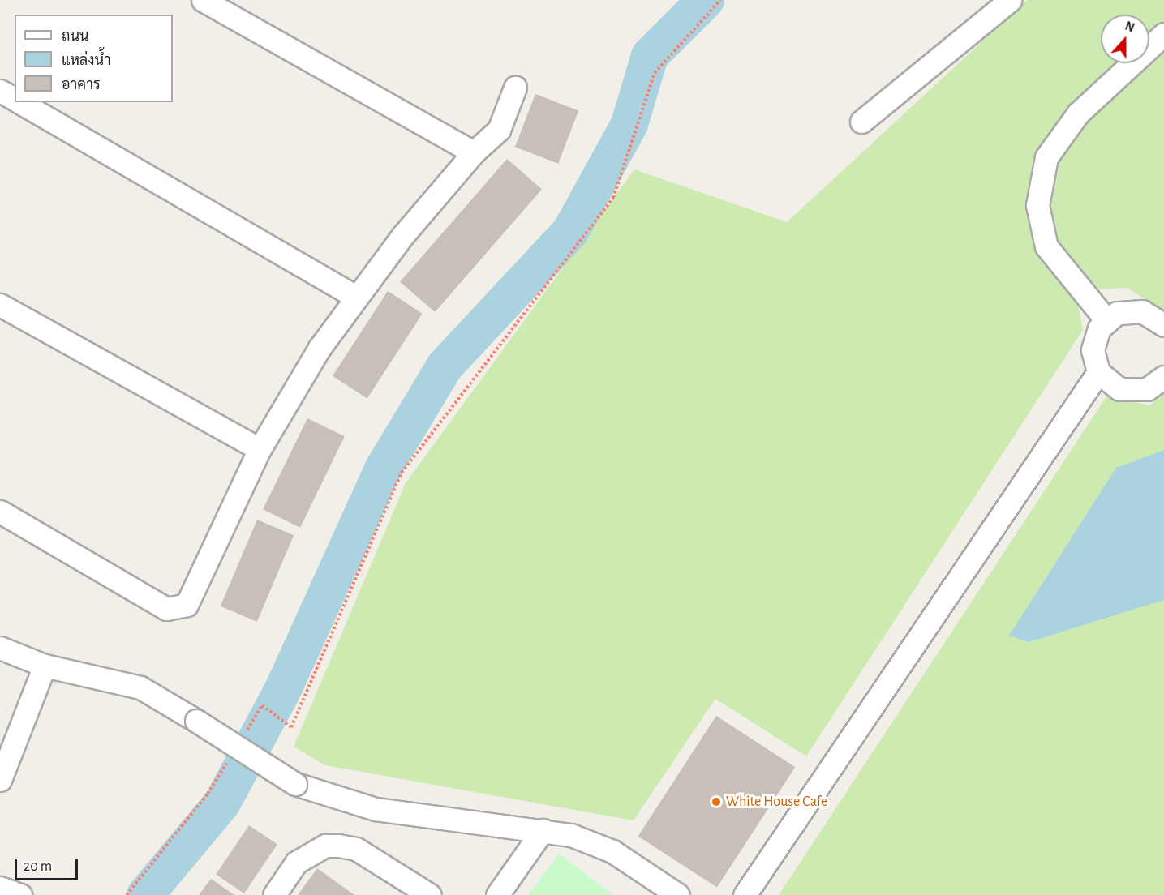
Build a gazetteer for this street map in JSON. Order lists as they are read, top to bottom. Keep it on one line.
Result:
{"places":["White House Cafe"],"legend":["ถนน","แหล่งน้ำ","อาคาร"],"scale_bar":"20 m","north":"top"}
